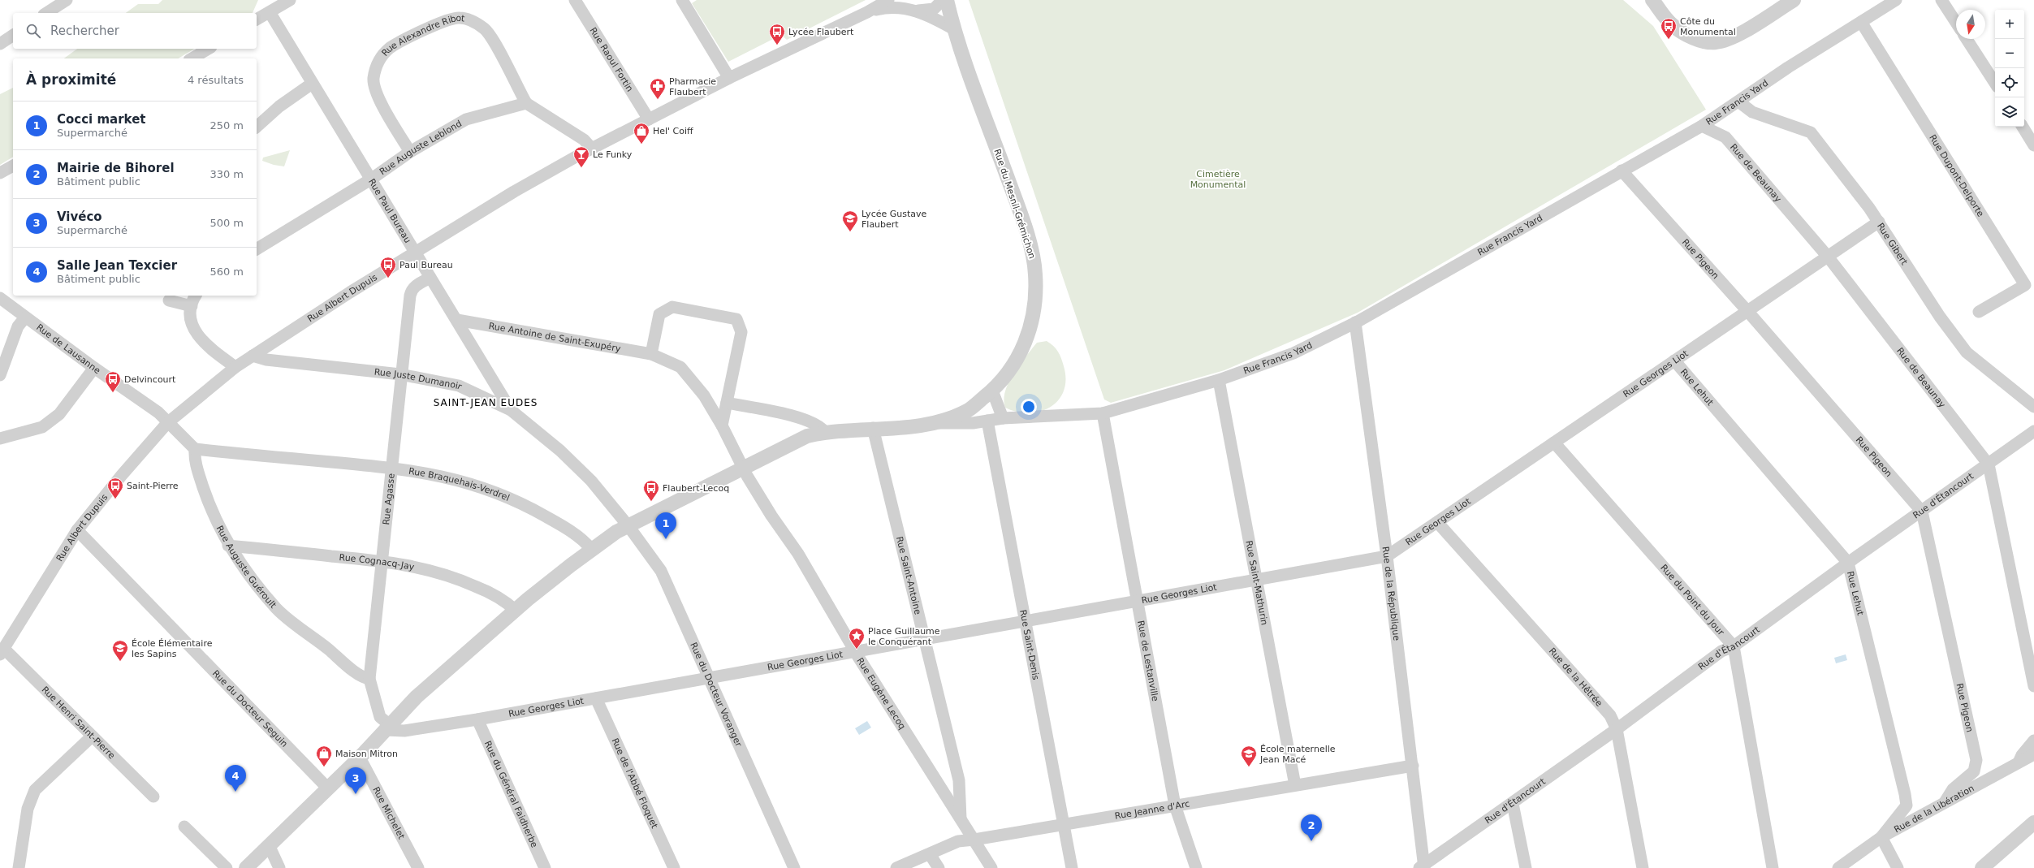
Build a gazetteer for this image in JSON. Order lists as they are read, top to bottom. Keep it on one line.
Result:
{"streets":{"street":["Rue Alexandre Ribot","Rue Raoul Fortin","Rue Francis Yard","Rue Auguste Leblond","Rue de Beaunay","Rue Dupont-Delporte","Rue du Mesnil-Grémichon","Rue Paul Bureau","Rue Gibert","Rue Pigeon","Rue Albert Dupuis","Rue Antoine de Saint-Exupéry","Rue de Lausanne","Rue Georges Liot","Rue Juste Dumanoir","Rue Lehut","Rue Braquehais-Verdrel","Rue d'Étancourt","Rue Agasse","Rue Cognacq-Jay","Rue Auguste Guéroult","Rue Saint-Antoine","Rue Saint-Mathurin","Rue de la République","Rue du Point du Jour","Rue Saint-Denis","Rue de Lestanville","Rue de la Hêtrée","Rue Eugène Lecoq","Rue du Docteur Voranger","Rue du Docteur Seguin","Rue Henri Saint-Pierre","Rue de l'Abbé Floquet","Rue du Général Faidherbe","Rue de la Libération","Rue Jeanne d'Arc","Rue Michelet"]},"crossings":[["Rue Alexandre Ribot","Rue Auguste Leblond"],["Rue Raoul Fortin","Rue Albert Dupuis"],["Rue Francis Yard","Rue de Beaunay"],["Rue Francis Yard","Rue Dupont-Delporte"],["Rue Francis Yard","Rue du Mesnil-Grémichon"],["Rue Francis Yard","Rue Gibert"],["Rue Francis Yard","Rue Pigeon"],["Rue Francis Yard","Rue Saint-Mathurin"],["Rue Francis Yard","Rue de la République"],["Rue Francis Yard","Rue Saint-Denis"],["Rue Francis Yard","Rue de Lestanville"],["Rue Auguste Leblond","Rue Paul Bureau"],["Rue de Beaunay","Rue Georges Liot"],["Rue de Beaunay","Rue d'Étancourt"],["Rue du Mesnil-Grémichon","Rue Albert Dupuis"],["Rue du Mesnil-Grémichon","Rue Antoine de Saint-Exupéry"],["Rue du Mesnil-Grémichon","Rue Georges Liot"],["Rue du Mesnil-Grémichon","Rue Juste Dumanoir"],["Rue du Mesnil-Grémichon","Rue Braquehais-Verdrel"],["Rue du Mesnil-Grémichon","Rue Agasse"],["Rue du Mesnil-Grémichon","Rue Cognacq-Jay"],["Rue du Mesnil-Grémichon","Rue Saint-Antoine"],["Rue du Mesnil-Grémichon","Rue Eugène Lecoq"],["Rue du Mesnil-Grémichon","Rue du Docteur Voranger"],["Rue du Mesnil-Grémichon","Rue du Docteur Seguin"],["Rue du Mesnil-Grémichon","Rue Michelet"],["Rue Paul Bureau","Rue Albert Dupuis"],["Rue Paul Bureau","Rue Antoine de Saint-Exupéry"],["Rue Paul Bureau","Rue Juste Dumanoir"],["Rue Paul Bureau","Rue Agasse"],["Rue Gibert","Rue Georges Liot"],["Rue Pigeon","Rue Georges Liot"],["Rue Pigeon","Rue d'Étancourt"],["Rue Pigeon","Rue de la Libération"],["Rue Albert Dupuis","Rue de Lausanne"],["Rue Albert Dupuis","Rue Juste Dumanoir"],["Rue Albert Dupuis","Rue du Docteur Seguin"],["Rue Albert Dupuis","Rue Henri Saint-Pierre"],["Rue Antoine de Saint-Exupéry","Rue Eugène Lecoq"],["Rue Georges Liot","Rue Lehut"],["Rue Georges Liot","Rue Agasse"],["Rue Georges Liot","Rue Saint-Antoine"],["Rue Georges Liot","Rue Saint-Mathurin"],["Rue Georges Liot","Rue de la République"],["Rue Georges Liot","Rue du Point du Jour"],["Rue Georges Liot","Rue Saint-Denis"],["Rue Georges Liot","Rue de Lestanville"],["Rue Georges Liot","Rue de la Hêtrée"],["Rue Georges Liot","Rue Eugène Lecoq"],["Rue Georges Liot","Rue du Docteur Voranger"],["Rue Georges Liot","Rue de l'Abbé Floquet"],["Rue Georges Liot","Rue du Général Faidherbe"],["Rue Juste Dumanoir","Rue Agasse"],["Rue Juste Dumanoir","Rue du Docteur Voranger"],["Rue Lehut","Rue d'Étancourt"],["Rue Lehut","Rue de la Libération"],["Rue Braquehais-Verdrel","Rue Agasse"],["Rue Braquehais-Verdrel","Rue Auguste Guéroult"],["Rue d'Étancourt","Rue de la République"],["Rue d'Étancourt","Rue du Point du Jour"],["Rue d'Étancourt","Rue de la Hêtrée"],["Rue Agasse","Rue Cognacq-Jay"],["Rue Agasse","Rue Auguste Guéroult"],["Rue Cognacq-Jay","Rue Auguste Guéroult"],["Rue Saint-Antoine","Rue Eugène Lecoq"],["Rue Saint-Mathurin","Rue Jeanne d'Arc"],["Rue de la République","Rue Jeanne d'Arc"],["Rue Saint-Denis","Rue Jeanne d'Arc"],["Rue de Lestanville","Rue Jeanne d'Arc"],["Rue Eugène Lecoq","Rue Jeanne d'Arc"]],"districts":["SAINT-JEAN EUDES"],"parks":["Cimetière Monumental"],"places":{"bus stop":["Côte du Monumental","Lycée Flaubert","Paul Bureau","Delvincourt","Saint-Pierre","Flaubert-Lecoq"],"pharmacy":["Pharmacie Flaubert"],"shop":["Hel' Coiff","Maison Mitron"],"bar":["Le Funky"],"school or university":["Lycée Gustave Flaubert","École Élémentaire les Sapins","École maternelle Jean Macé"],"place":["Place Guillaume le Conquérant"]},"north":"bottom","page":{"map_buttons":["+","−"],"search":"Rechercher","heading":["À proximité","4 résultats"],"list":[{"mark":"1","name":"Cocci market","note":"Supermarché","value":"250 m"},{"mark":"2","name":"Mairie de Bihorel","note":"Bâtiment public","value":"330 m"},{"mark":"3","name":"Vivéco","note":"Supermarché","value":"500 m"},{"mark":"4","name":"Salle Jean Texcier","note":"Bâtiment public","value":"560 m"}],"pins":["1","4","3","2"]}}
